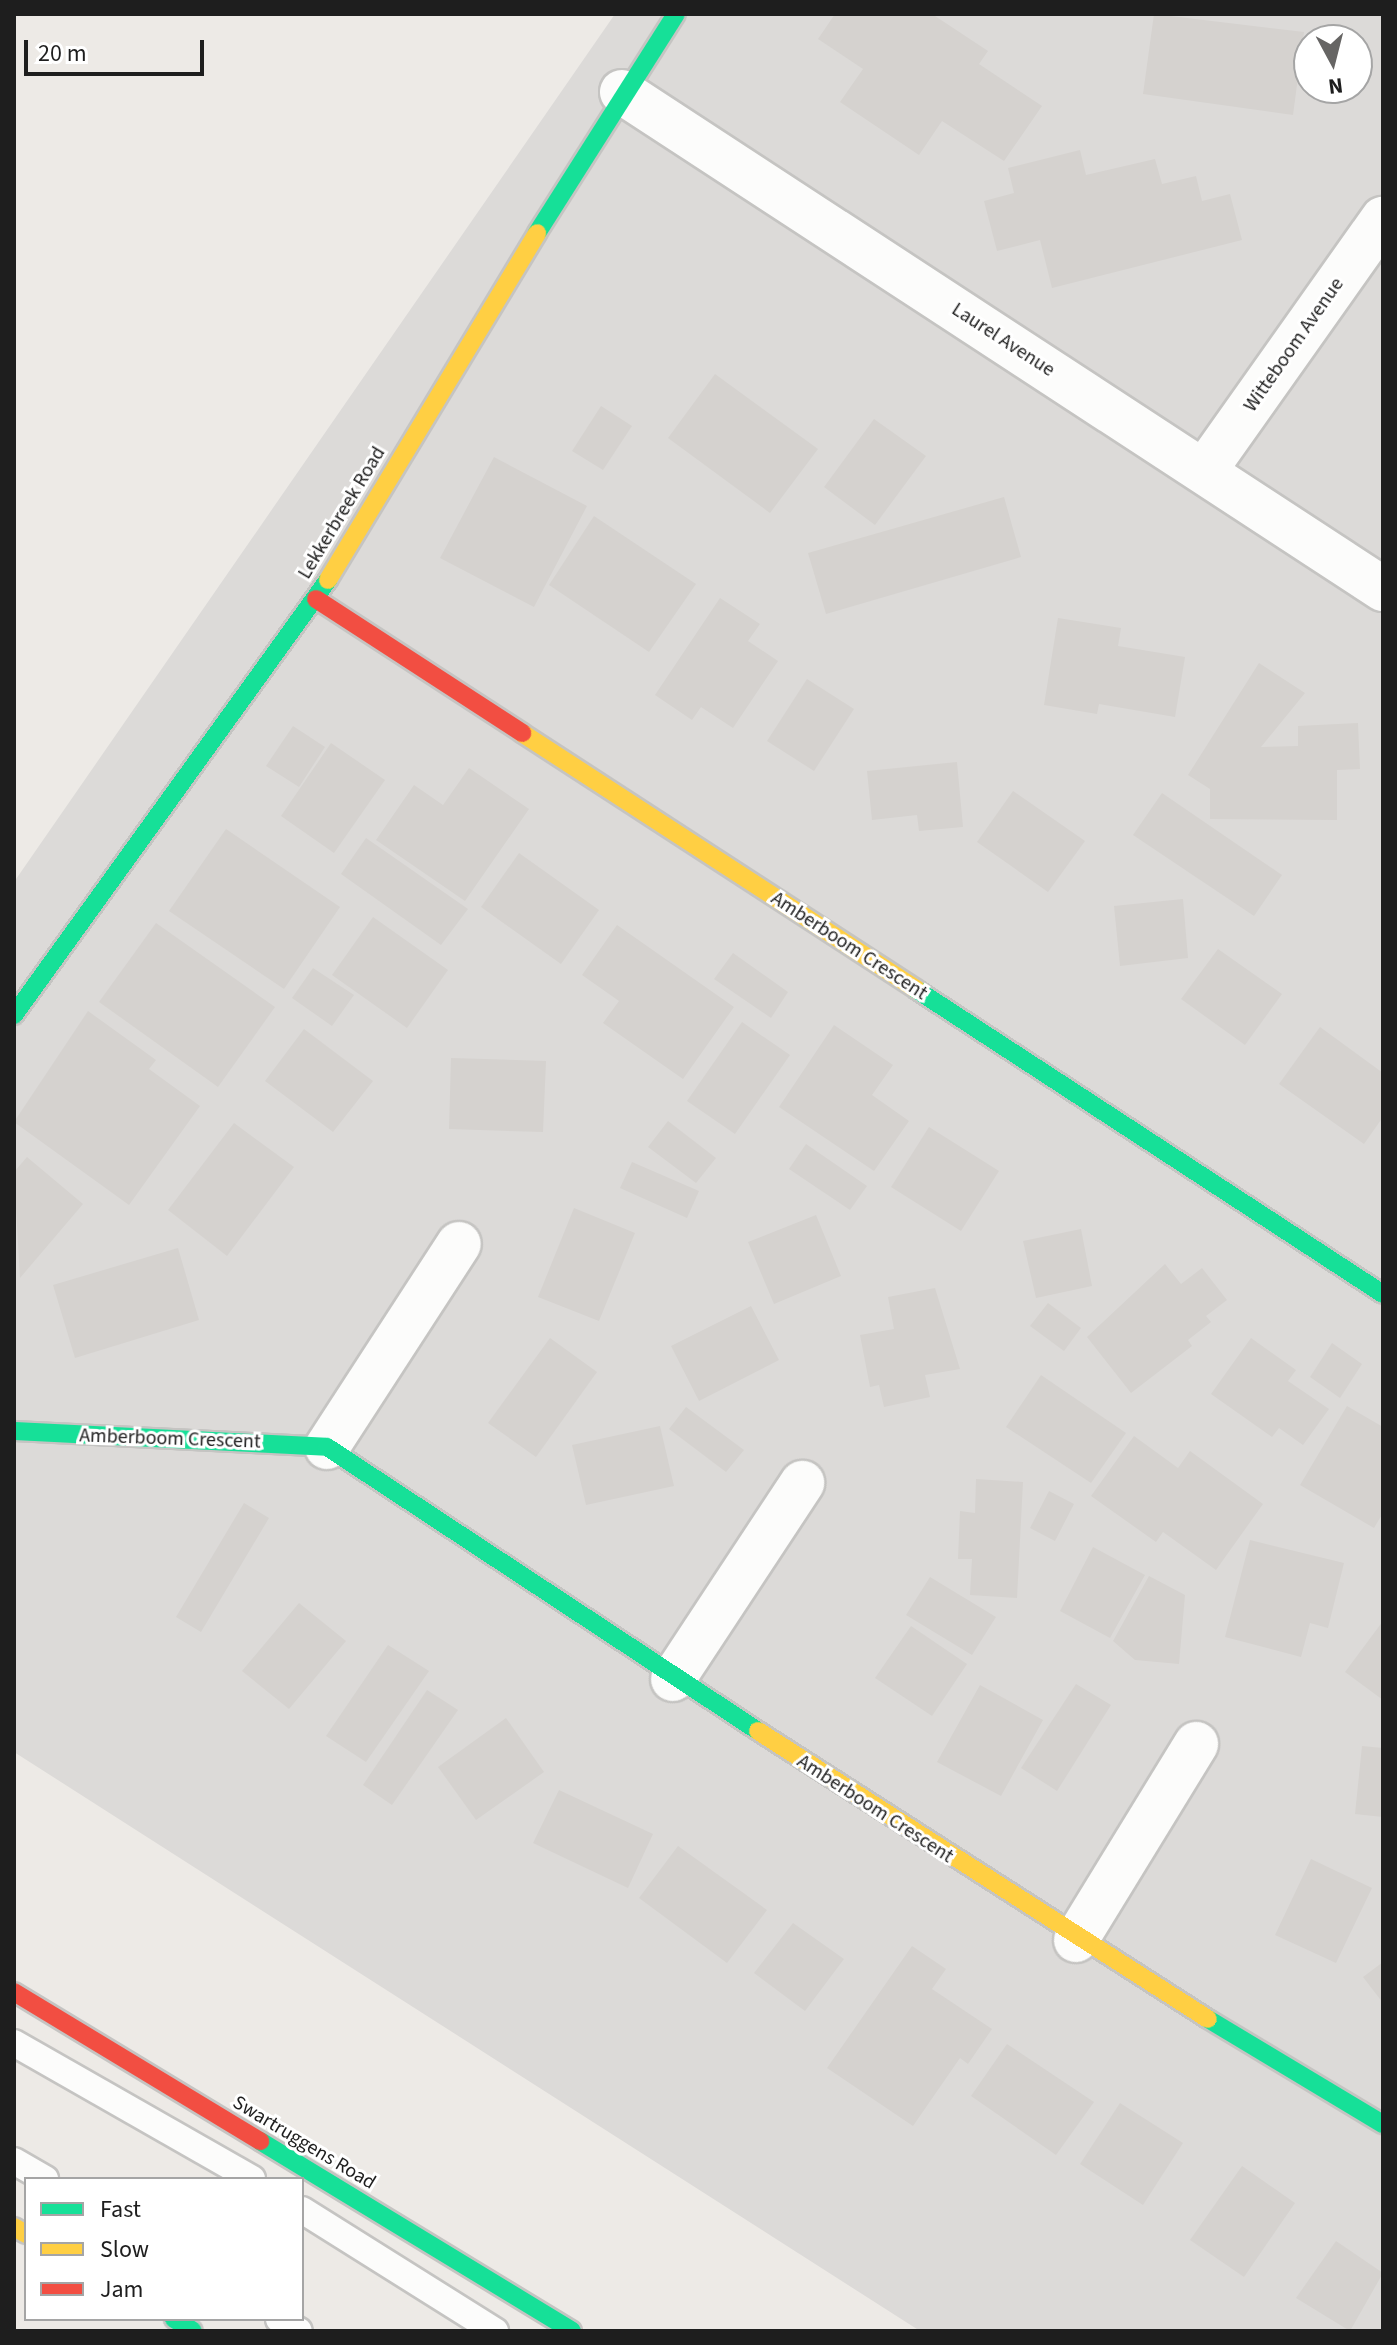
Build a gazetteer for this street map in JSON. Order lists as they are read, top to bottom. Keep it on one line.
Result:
{"streets":{"street":["Laurel Avenue","Witteboom Avenue","Lekkerbreek Road","Amberboom Crescent","Swartruggens Road"]},"crossings":[["Laurel Avenue","Witteboom Avenue"],["Laurel Avenue","Lekkerbreek Road"],["Lekkerbreek Road","Amberboom Crescent"]],"legend":["Fast","Slow","Jam"],"scale_bar":"20 m","north":"bottom"}
